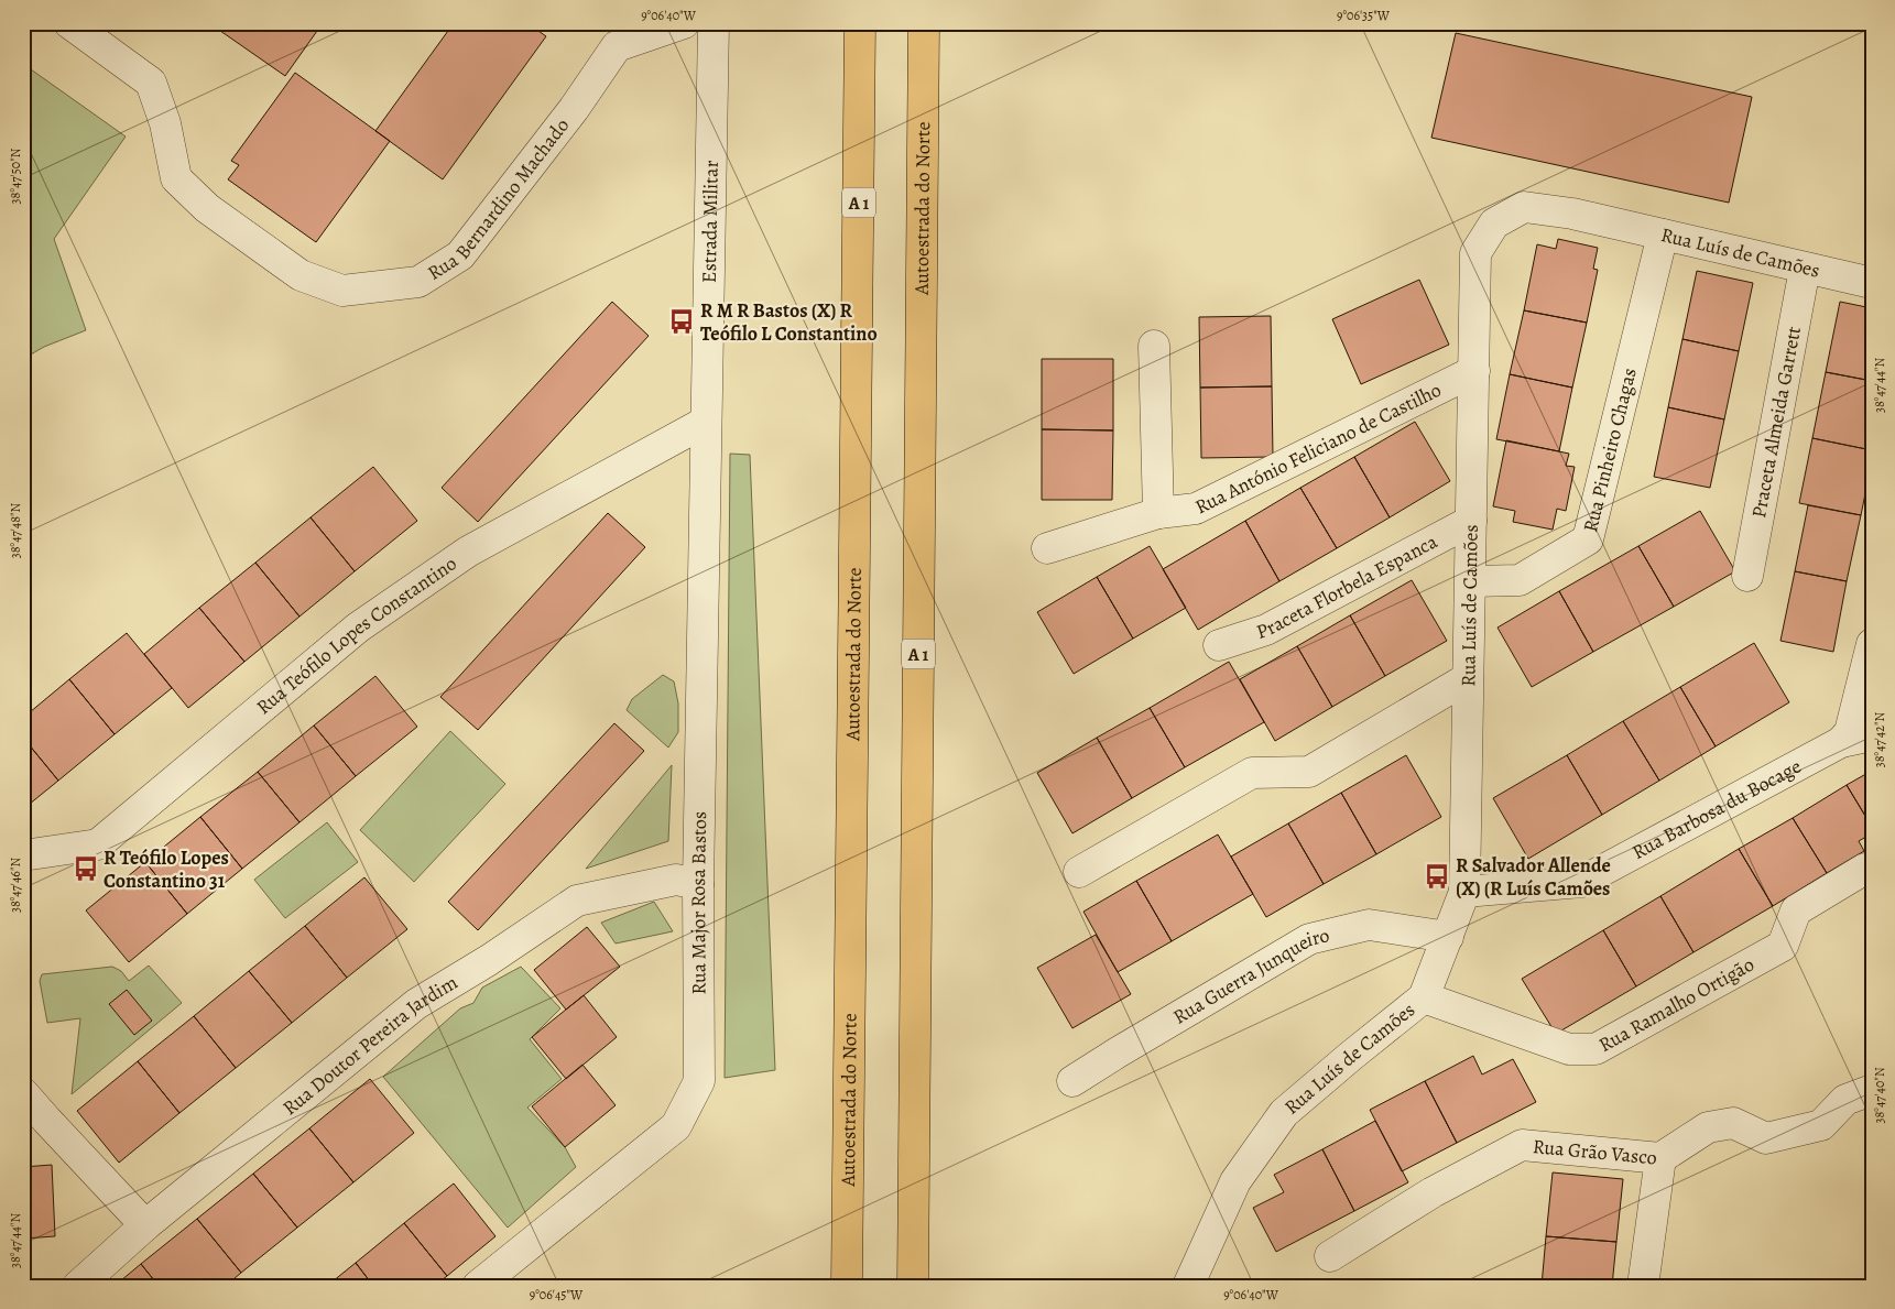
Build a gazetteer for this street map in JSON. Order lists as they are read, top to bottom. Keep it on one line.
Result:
{"streets":{"highway":["A 1","Autoestrada do Norte"],"street":["Rua Bernardino Machado","Estrada Militar","Rua Luís de Camões","Praceta Almeida Garrett","Rua António Feliciano de Castilho","Rua Pinheiro Chagas","Praceta Florbela Espanca","Rua Teófilo Lopes Constantino","Rua Barbosa du Bocage","Rua Major Rosa Bastos","Rua Guerra Junqueiro","Rua Ramalho Ortigão","Rua Doutor Pereira Jardim","Rua Grão Vasco"]},"crossings":[["Estrada Militar","Rua Teófilo Lopes Constantino"],["Estrada Militar","Rua Major Rosa Bastos"],["Rua Luís de Camões","Praceta Almeida Garrett"],["Rua Luís de Camões","Rua António Feliciano de Castilho"],["Rua Luís de Camões","Rua Pinheiro Chagas"],["Rua Luís de Camões","Praceta Florbela Espanca"],["Rua Luís de Camões","Rua Barbosa du Bocage"],["Rua Luís de Camões","Rua Guerra Junqueiro"],["Rua Luís de Camões","Rua Ramalho Ortigão"],["Rua Teófilo Lopes Constantino","Rua Major Rosa Bastos"],["Rua Major Rosa Bastos","Rua Doutor Pereira Jardim"]],"places":{"bus stop":["R M R Bastos (X) R Teófilo L Constantino","R Teófilo Lopes Constantino 31","R Salvador Allende (X) (R Luís Camões"]},"coordinates":["9°06'40\"W","9°06'35\"W","38°47'50\"N","38°47'44\"N","38°47'48\"N","38°47'42\"N","38°47'46\"N","38°47'40\"N","9°06'45\"W"]}
